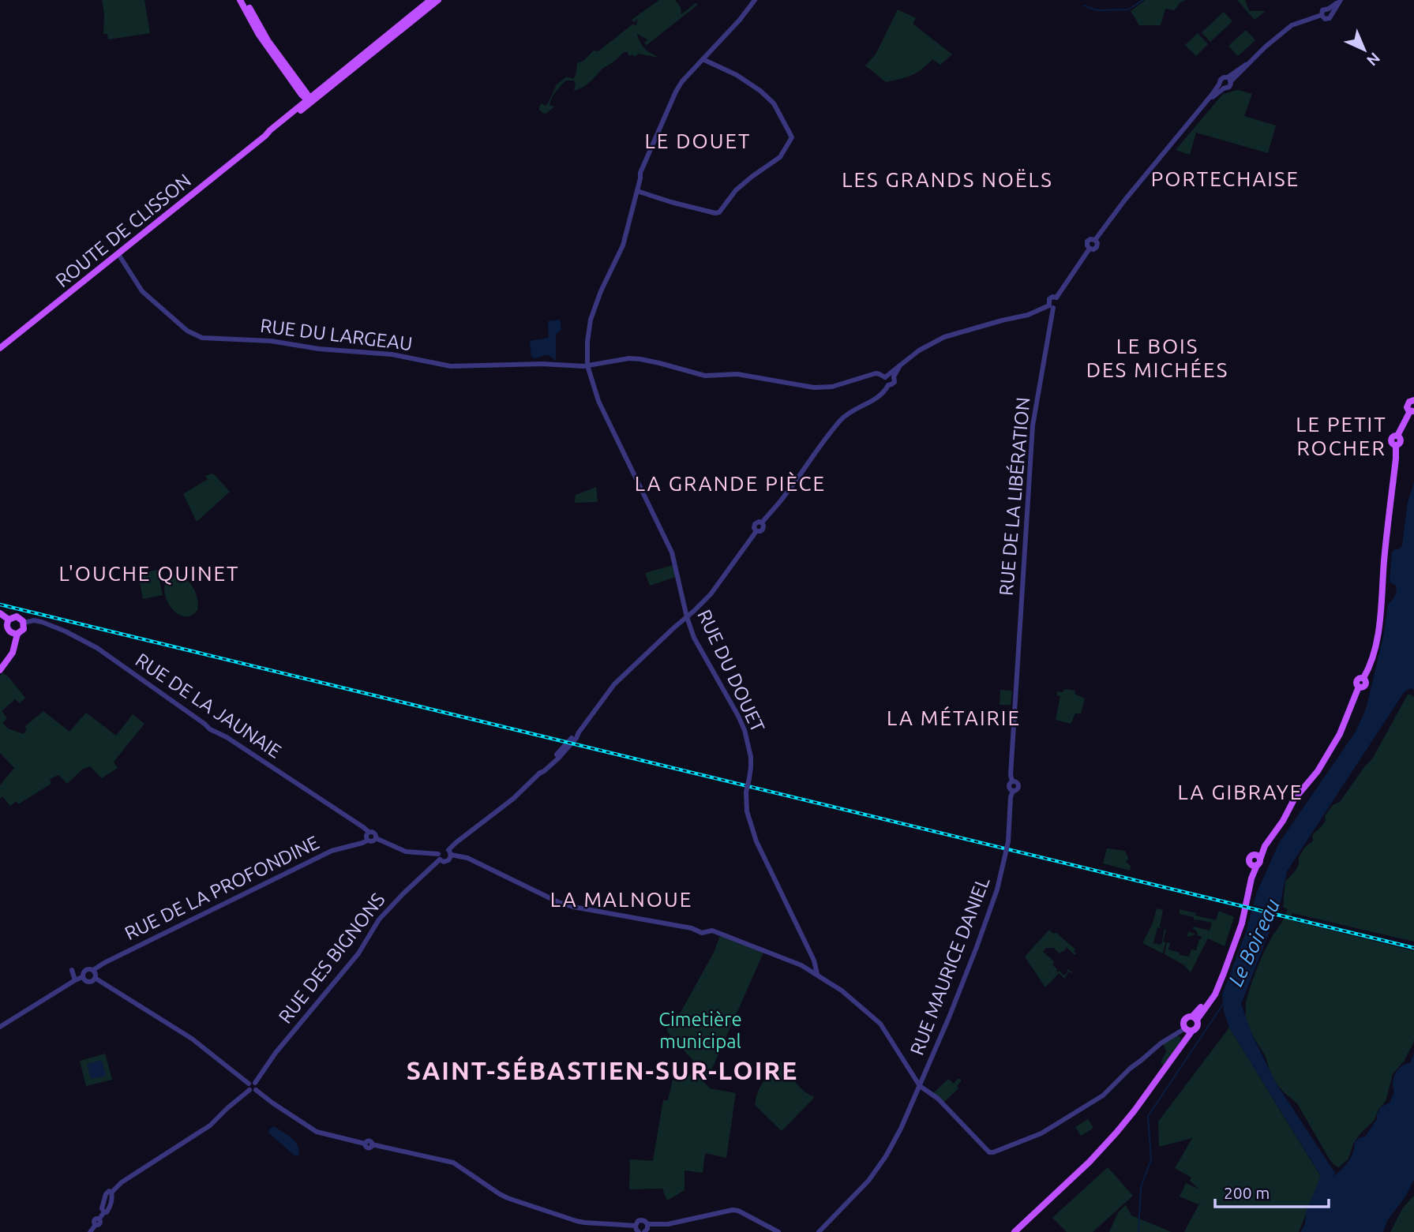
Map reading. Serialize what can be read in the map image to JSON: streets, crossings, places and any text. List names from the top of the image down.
{
  "streets": {
    "main road": ["ROUTE DE CLISSON"],
    "street": [
      "RUE DU LARGEAU",
      "RUE DE LA LIBÉRATION",
      "RUE DU DOUET",
      "RUE DE LA JAUNAIE",
      "RUE DE LA PROFONDINE",
      "RUE DES BIGNONS",
      "RUE MAURICE DANIEL"
    ]
  },
  "crossings": [
    ["ROUTE DE CLISSON", "RUE DU LARGEAU"],
    ["RUE DU LARGEAU", "RUE DU DOUET"],
    ["RUE DE LA LIBÉRATION", "RUE MAURICE DANIEL"],
    ["RUE DE LA JAUNAIE", "RUE DE LA PROFONDINE"]
  ],
  "districts": [
    "LE DOUET",
    "PORTECHAISE",
    "LES GRANDS NOËLS",
    "LE BOIS DES MICHÉES",
    "LE PETIT ROCHER",
    "LA GRANDE PIÈCE",
    "L'OUCHE QUINET",
    "LA MÉTAIRIE",
    "LA GIBRAYE",
    "LA MALNOUE",
    "SAINT-SÉBASTIEN-SUR-LOIRE"
  ],
  "water": ["Le Boireau"],
  "parks": ["Cimetière municipal"],
  "scale_bar": "200 m",
  "north": "bottom right"
}
